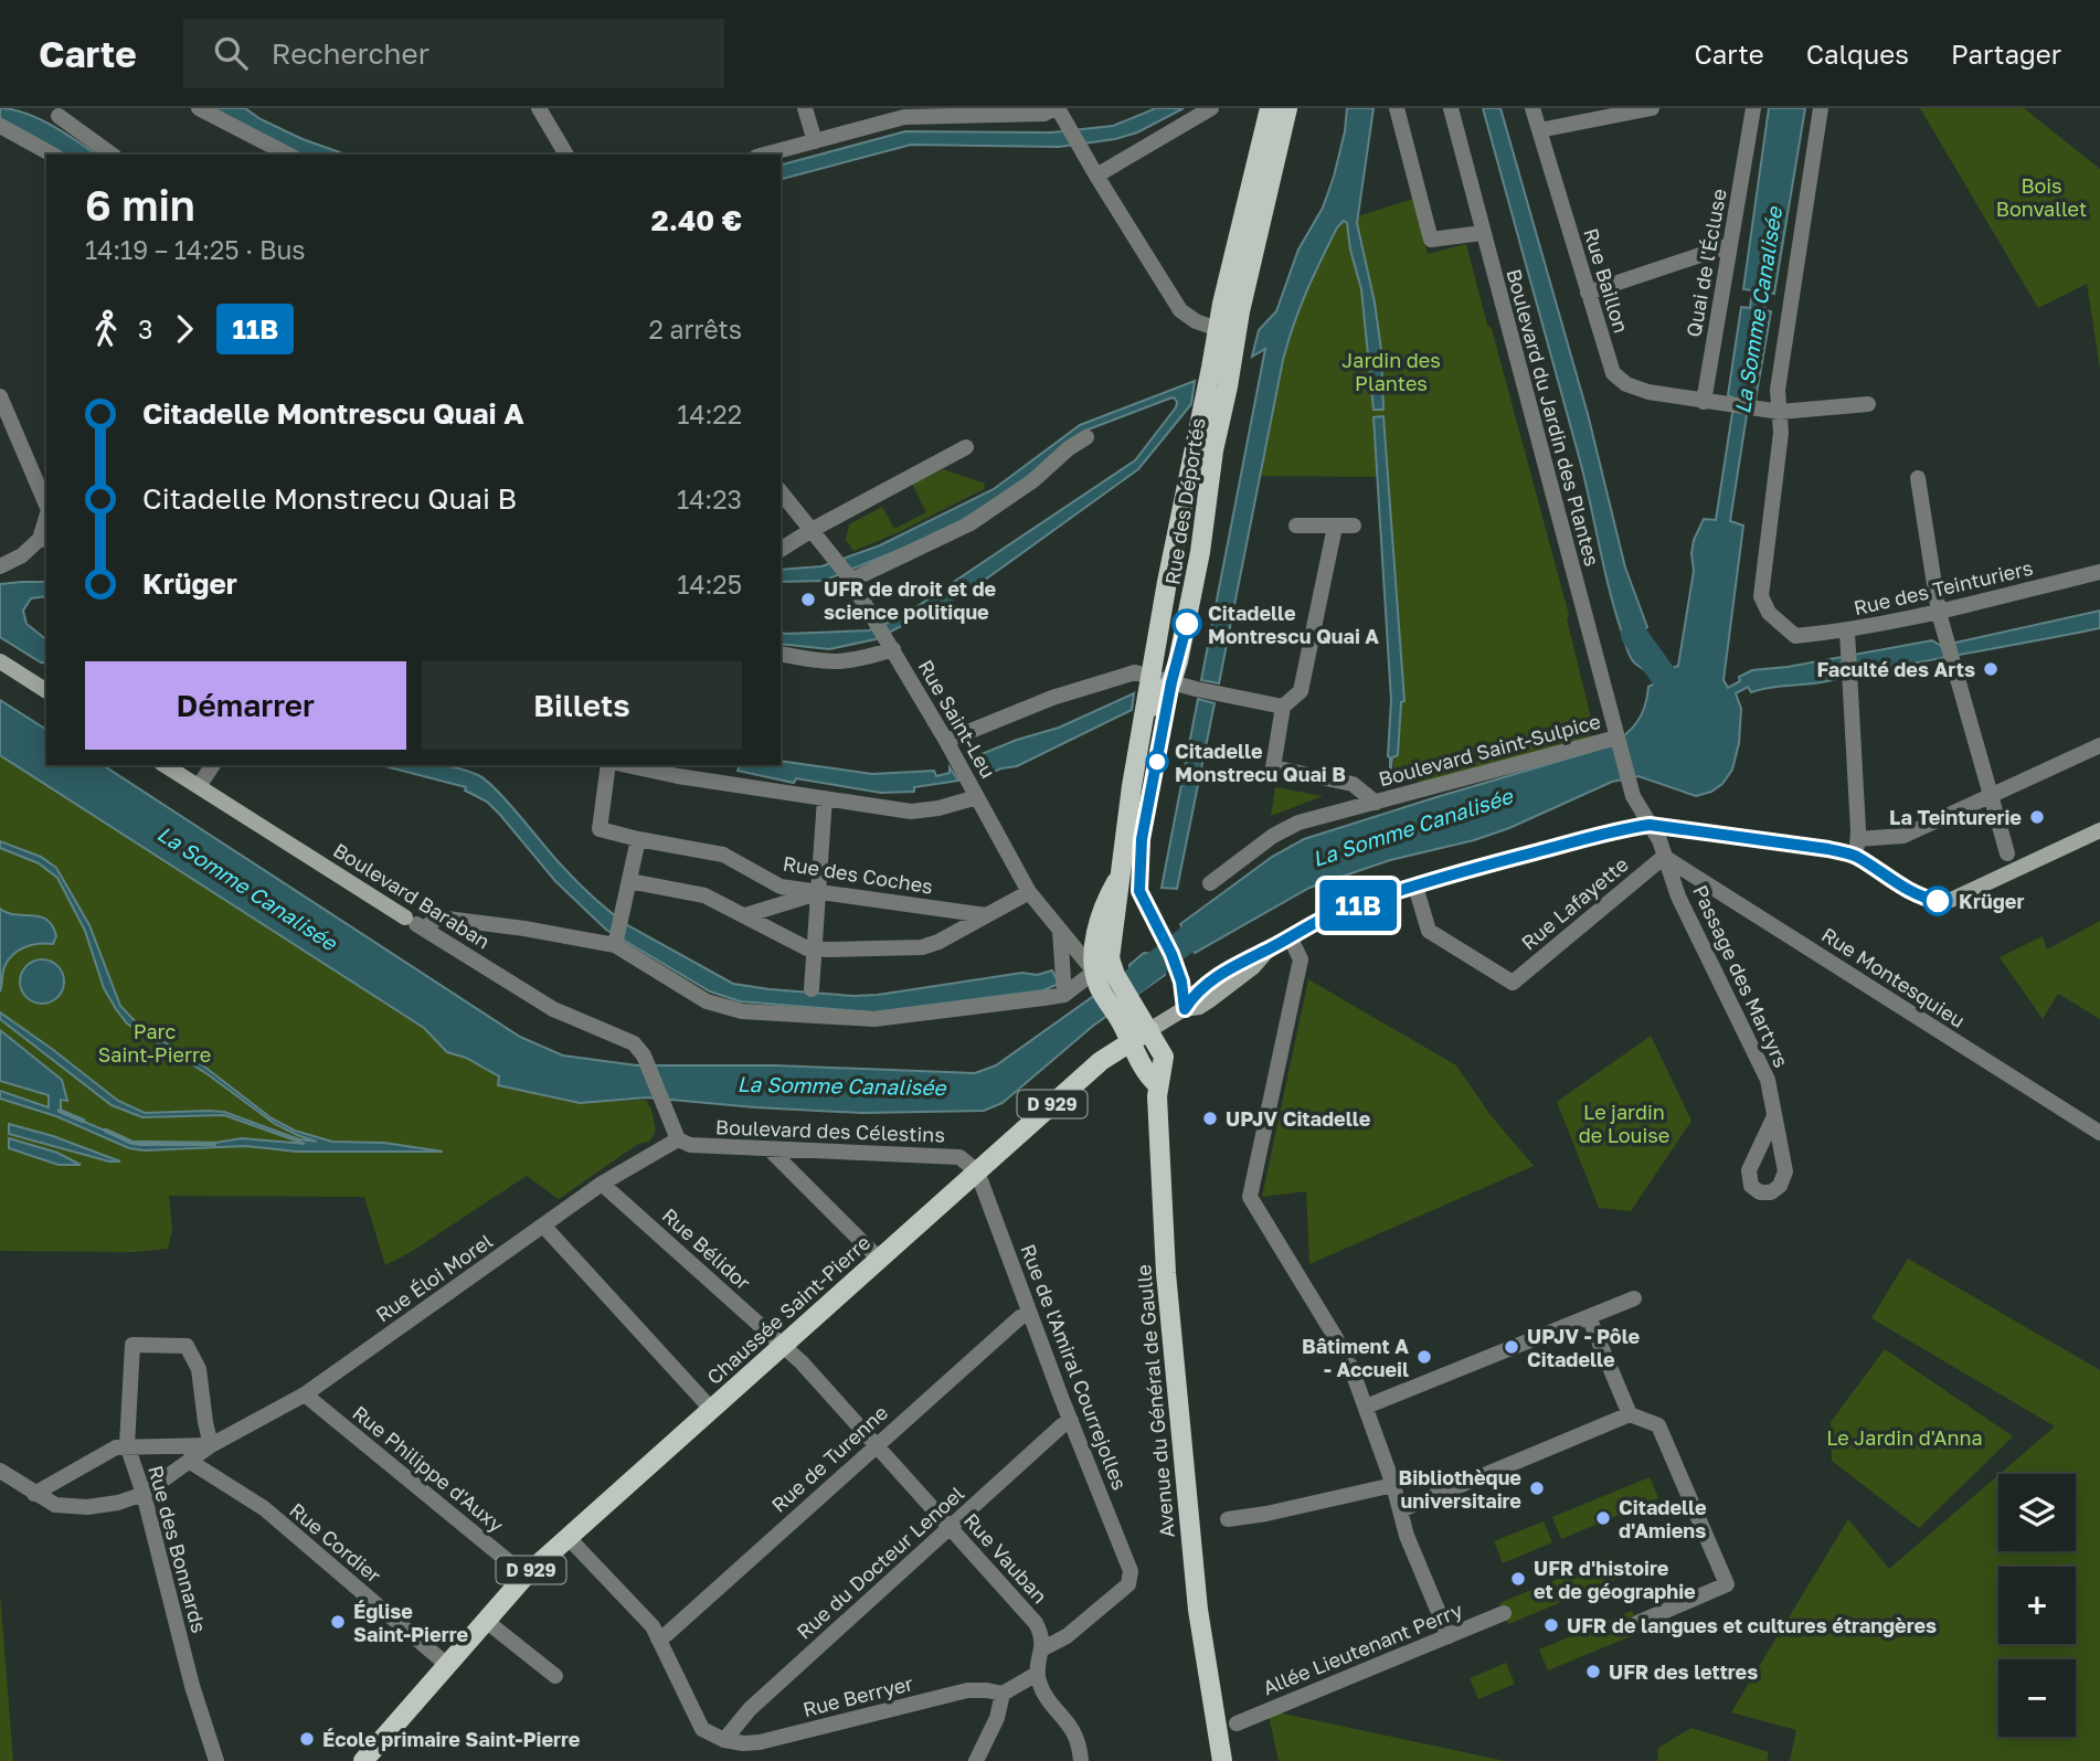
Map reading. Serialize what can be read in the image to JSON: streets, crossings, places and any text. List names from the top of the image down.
{
  "streets": {
    "main road": [
      "Rue des Déportés",
      "D 929",
      "Chaussée Saint-Pierre",
      "Avenue du Général de Gaulle"
    ],
    "street": [
      "Quai de l'Écluse",
      "Rue Baillon",
      "Boulevard du Jardin des Plantes",
      "Rue des Teinturiers",
      "Rue Saint-Leu",
      "Boulevard Saint-Sulpice",
      "Rue des Coches",
      "Boulevard Baraban",
      "Rue Lafayette",
      "Passage des Martyrs",
      "Rue Montesquieu",
      "Boulevard des Célestins",
      "Rue Bélidor",
      "Rue Éloi Morel",
      "Rue de l'Amiral Courrejolles",
      "Rue de Turenne",
      "Rue Philippe d'Auxy",
      "Rue Cordier",
      "Rue des Bonnards",
      "Rue Vauban",
      "Rue du Docteur Lenoel",
      "Allée Lieutenant Perry",
      "Rue Berryer"
    ]
  },
  "crossings": [
    ["Quai de l'Écluse", "Rue Baillon"],
    ["Boulevard du Jardin des Plantes", "Boulevard Saint-Sulpice"],
    ["Boulevard du Jardin des Plantes", "Passage des Martyrs"],
    ["Rue des Déportés", "Rue Saint-Leu"],
    ["Boulevard Baraban", "Boulevard des Célestins"],
    ["Boulevard Baraban", "Rue Éloi Morel"],
    ["Rue Lafayette", "Passage des Martyrs"],
    ["Rue Lafayette", "Rue Montesquieu"],
    ["Passage des Martyrs", "Rue Montesquieu"],
    ["D 929", "Chaussée Saint-Pierre"],
    ["Boulevard des Célestins", "Rue Éloi Morel"],
    ["Boulevard des Célestins", "Chaussée Saint-Pierre"],
    ["Boulevard des Célestins", "Rue de l'Amiral Courrejolles"],
    ["Rue Bélidor", "Rue Éloi Morel"],
    ["Rue Bélidor", "Chaussée Saint-Pierre"],
    ["Rue Bélidor", "Rue Vauban"],
    ["Rue Éloi Morel", "Rue Philippe d'Auxy"],
    ["Rue Éloi Morel", "Rue Cordier"],
    ["Rue Éloi Morel", "Rue des Bonnards"],
    ["Chaussée Saint-Pierre", "Rue de l'Amiral Courrejolles"],
    ["Chaussée Saint-Pierre", "Rue Philippe d'Auxy"],
    ["Chaussée Saint-Pierre", "Rue Cordier"],
    ["Chaussée Saint-Pierre", "Rue Vauban"],
    ["Rue de l'Amiral Courrejolles", "Rue de Turenne"],
    ["Rue de l'Amiral Courrejolles", "Rue Vauban"],
    ["Rue de l'Amiral Courrejolles", "Rue du Docteur Lenoel"],
    ["Rue de Turenne", "Rue Vauban"],
    ["Rue Vauban", "Rue du Docteur Lenoel"],
    ["Rue du Docteur Lenoel", "Rue Berryer"]
  ],
  "water": ["La Somme Canalisée"],
  "parks": [
    "Bois Bonvallet",
    "Jardin des Plantes",
    "Parc Saint-Pierre",
    "Le jardin de Louise",
    "Le Jardin d'Anna"
  ],
  "places": [
    "UFR de droit et de science politique",
    "Citadelle Montrescu Quai A",
    "Faculté des Arts",
    "Citadelle Monstrecu Quai B",
    "La Teinturerie",
    "Krüger",
    "UPJV Citadelle",
    "UPJV - Pôle Citadelle",
    "Bâtiment A - Accueil",
    "Bibliothèque universitaire",
    "Citadelle d'Amiens",
    "UFR d'histoire et de géographie",
    "Église Saint-Pierre",
    "UFR de langues et cultures étrangères",
    "UFR des lettres",
    "École primaire Saint-Pierre"
  ],
  "lines": ["bus line 11B"],
  "page": {
    "header": "Carte",
    "search": "Rechercher",
    "nav": ["Carte", "Calques", "Partager"],
    "on_map": "11B",
    "heading": ["6 min", "14:19 – 14:25 · Bus", "2.40 €"],
    "legs": ["3", "11B", "2 arrêts"],
    "list": [
      {
        "name": "Citadelle Montrescu Quai A",
        "value": "14:22"
      },
      {
        "name": "Citadelle Monstrecu Quai B",
        "value": "14:23"
      },
      {
        "name": "Krüger",
        "value": "14:25"
      }
    ],
    "buttons": ["Démarrer", "Billets"],
    "map_buttons": ["+", "−"]
  }
}
